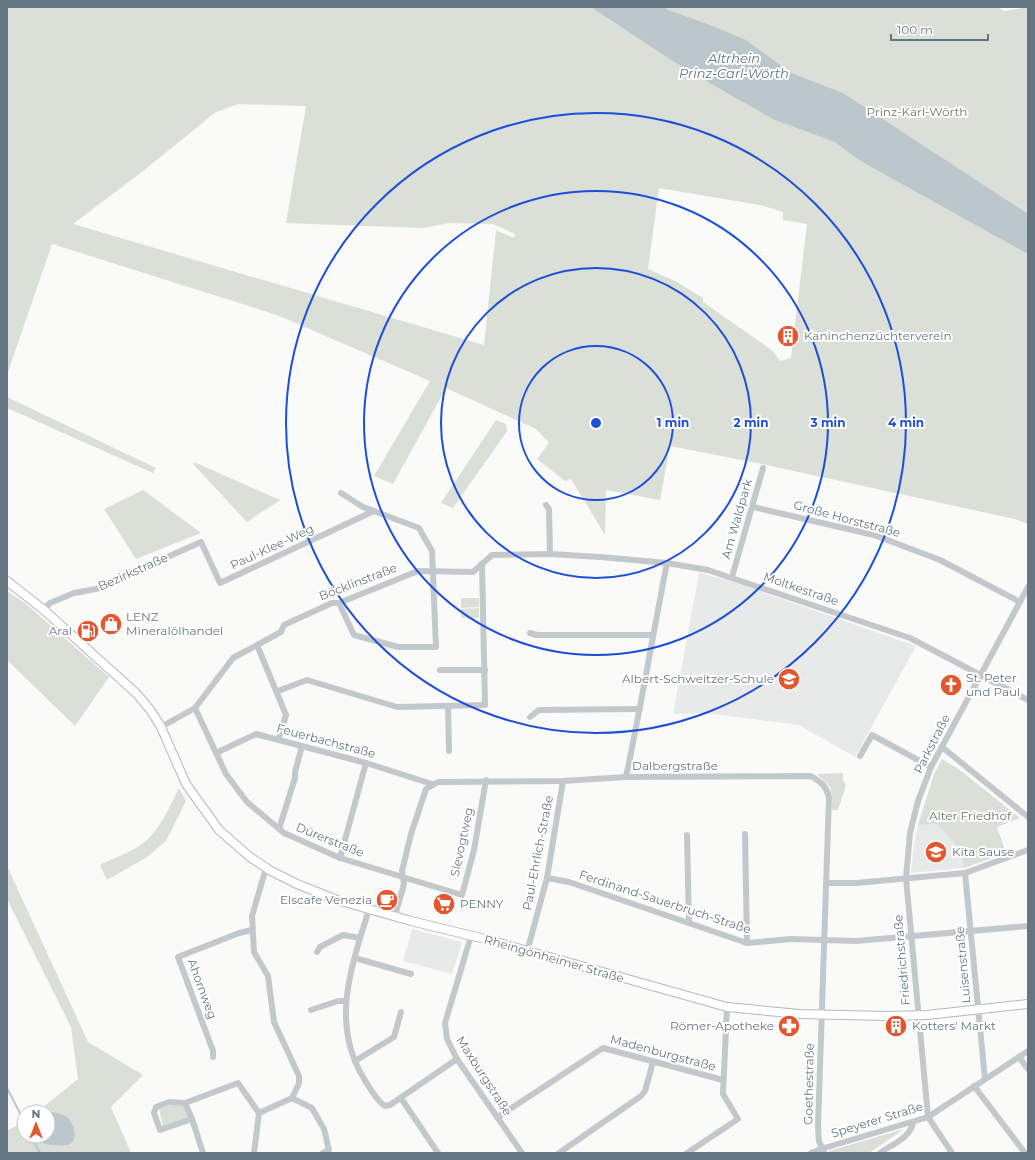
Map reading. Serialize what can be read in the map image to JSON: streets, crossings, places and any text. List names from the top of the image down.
{
  "streets": {
    "street": [
      "Am Waldpark",
      "Große Horststraße",
      "Paul-Klee-Weg",
      "Bezirkstraße",
      "Böcklinstraße",
      "Moltkestraße",
      "Feuerbachstraße",
      "Parkstraße",
      "Dalbergstraße",
      "Dürerstraße",
      "Slevogtweg",
      "Paul-Ehrlich-Straße",
      "Ferdinand-Sauerbruch-Straße",
      "Rheingönheimer Straße",
      "Friedrichstraße",
      "Luisenstraße",
      "Ahornweg",
      "Madenburgstraße",
      "Maxburgstraße",
      "Goethestraße",
      "Speyerer Straße"
    ]
  },
  "crossings": [
    ["Am Waldpark", "Große Horststraße"],
    ["Am Waldpark", "Moltkestraße"],
    ["Große Horststraße", "Parkstraße"],
    ["Paul-Klee-Weg", "Bezirkstraße"],
    ["Böcklinstraße", "Moltkestraße"],
    ["Böcklinstraße", "Dürerstraße"],
    ["Böcklinstraße", "Rheingönheimer Straße"],
    ["Moltkestraße", "Parkstraße"],
    ["Feuerbachstraße", "Dalbergstraße"],
    ["Feuerbachstraße", "Dürerstraße"],
    ["Parkstraße", "Friedrichstraße"],
    ["Dalbergstraße", "Slevogtweg"],
    ["Dalbergstraße", "Paul-Ehrlich-Straße"],
    ["Dalbergstraße", "Ferdinand-Sauerbruch-Straße"],
    ["Dalbergstraße", "Rheingönheimer Straße"],
    ["Dalbergstraße", "Goethestraße"],
    ["Dürerstraße", "Slevogtweg"],
    ["Paul-Ehrlich-Straße", "Ferdinand-Sauerbruch-Straße"],
    ["Paul-Ehrlich-Straße", "Rheingönheimer Straße"],
    ["Ferdinand-Sauerbruch-Straße", "Friedrichstraße"],
    ["Ferdinand-Sauerbruch-Straße", "Luisenstraße"],
    ["Rheingönheimer Straße", "Friedrichstraße"],
    ["Rheingönheimer Straße", "Luisenstraße"],
    ["Rheingönheimer Straße", "Maxburgstraße"],
    ["Rheingönheimer Straße", "Goethestraße"],
    ["Friedrichstraße", "Speyerer Straße"],
    ["Luisenstraße", "Speyerer Straße"],
    ["Madenburgstraße", "Maxburgstraße"],
    ["Goethestraße", "Speyerer Straße"]
  ],
  "water": ["Altrhein Prinz-Carl-Wörth"],
  "parks": ["Prinz-Karl-Wörth", "Alter Friedhof"],
  "places": {
    "building": ["Kaninchenzüchterverein", "Kotters' Markt"],
    "shop": ["LENZ Mineralölhandel"],
    "fuel station": ["Aral"],
    "school or university": ["Albert-Schweitzer-Schule", "Kita Sause"],
    "church": ["St. Peter und Paul"],
    "cafe": ["Eiscafe Venezia"],
    "supermarket": ["PENNY"],
    "pharmacy": ["Römer-Apotheke"]
  },
  "scale_bar": "100 m",
  "north": "top",
  "rings": [
    "1 min",
    "2 min",
    "3 min",
    "4 min"
  ]
}
